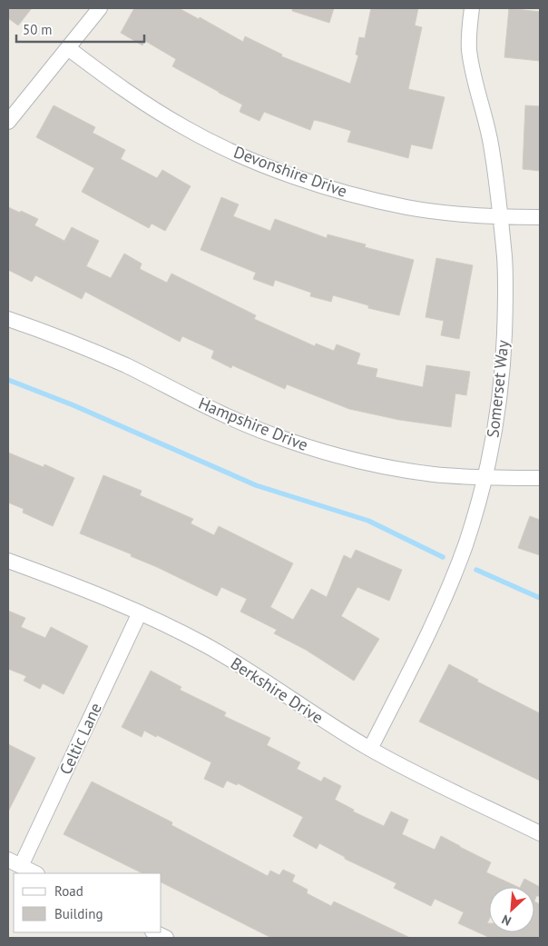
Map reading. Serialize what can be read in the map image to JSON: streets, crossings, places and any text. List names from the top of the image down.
{
  "streets": {
    "street": [
      "Devonshire Drive",
      "Somerset Way",
      "Hampshire Drive",
      "Berkshire Drive",
      "Celtic Lane"
    ]
  },
  "crossings": [
    ["Devonshire Drive", "Somerset Way"],
    ["Somerset Way", "Hampshire Drive"],
    ["Somerset Way", "Berkshire Drive"],
    ["Berkshire Drive", "Celtic Lane"]
  ],
  "legend": ["Road", "Building"],
  "scale_bar": "50 m",
  "north": "bottom left"
}
